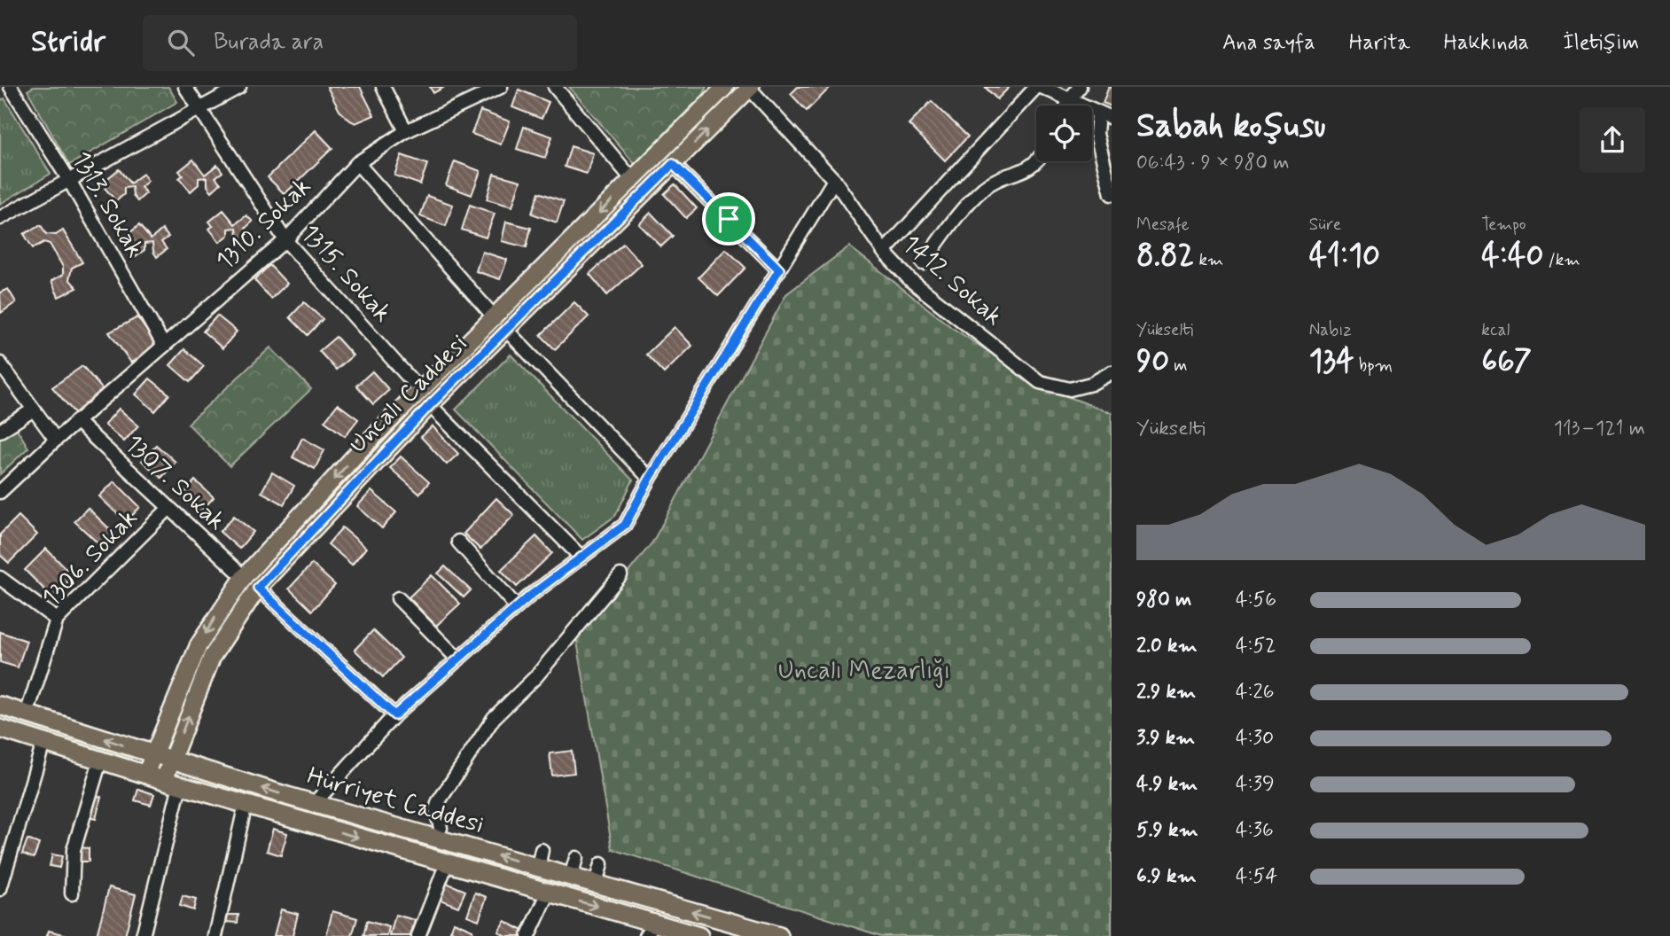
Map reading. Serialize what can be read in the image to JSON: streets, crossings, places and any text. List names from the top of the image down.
{
  "streets": {
    "highway": ["Hürriyet Caddesi"],
    "main road": ["Uncalı Caddesi"],
    "street": [
      "1313. Sokak",
      "1310. Sokak",
      "1315. Sokak",
      "1412. Sokak",
      "1307. Sokak",
      "1306. Sokak"
    ]
  },
  "crossings": [
    ["1313. Sokak", "1310. Sokak"],
    ["1310. Sokak", "1315. Sokak"],
    ["1310. Sokak", "1307. Sokak"],
    ["1315. Sokak", "Uncalı Caddesi"],
    ["1412. Sokak", "Uncalı Caddesi"],
    ["Uncalı Caddesi", "1307. Sokak"],
    ["Uncalı Caddesi", "Hürriyet Caddesi"],
    ["1307. Sokak", "1306. Sokak"],
    ["1306. Sokak", "Hürriyet Caddesi"]
  ],
  "parks": ["Uncalı Mezarlığı"],
  "page": {
    "header": "Stridr",
    "search": "Burada ara",
    "nav": [
      "Ana sayfa",
      "Harita",
      "Hakkında",
      "İletişim"
    ],
    "heading": ["Sabah koşusu", "06:43 · 9 × 980 m"],
    "stats": [
      ["Mesafe", "8.82 km"],
      ["Süre", "41:10"],
      ["Tempo", "4:40 /km"],
      ["Yükselti", "90 m"],
      ["Nabız", "134 bpm"],
      ["kcal", "667"]
    ],
    "chart": ["Yükselti", "113–121 m"],
    "list": [
      {
        "name": "980 m",
        "note": "4:56"
      },
      {
        "name": "2.0 km",
        "note": "4:52"
      },
      {
        "name": "2.9 km",
        "note": "4:26"
      },
      {
        "name": "3.9 km",
        "note": "4:30"
      },
      {
        "name": "4.9 km",
        "note": "4:39"
      },
      {
        "name": "5.9 km",
        "note": "4:36"
      },
      {
        "name": "6.9 km",
        "note": "4:54"
      }
    ]
  }
}
